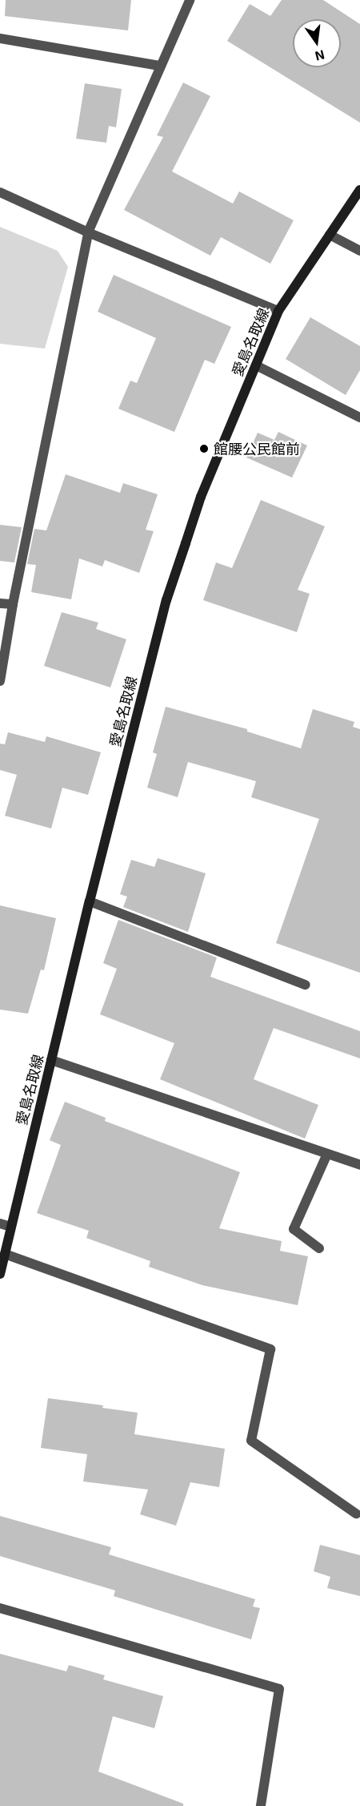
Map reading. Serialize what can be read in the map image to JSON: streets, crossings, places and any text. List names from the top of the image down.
{
  "streets": {
    "main road": ["愛島名取線"]
  },
  "places": ["館腰公民館前"],
  "north": "bottom"
}
